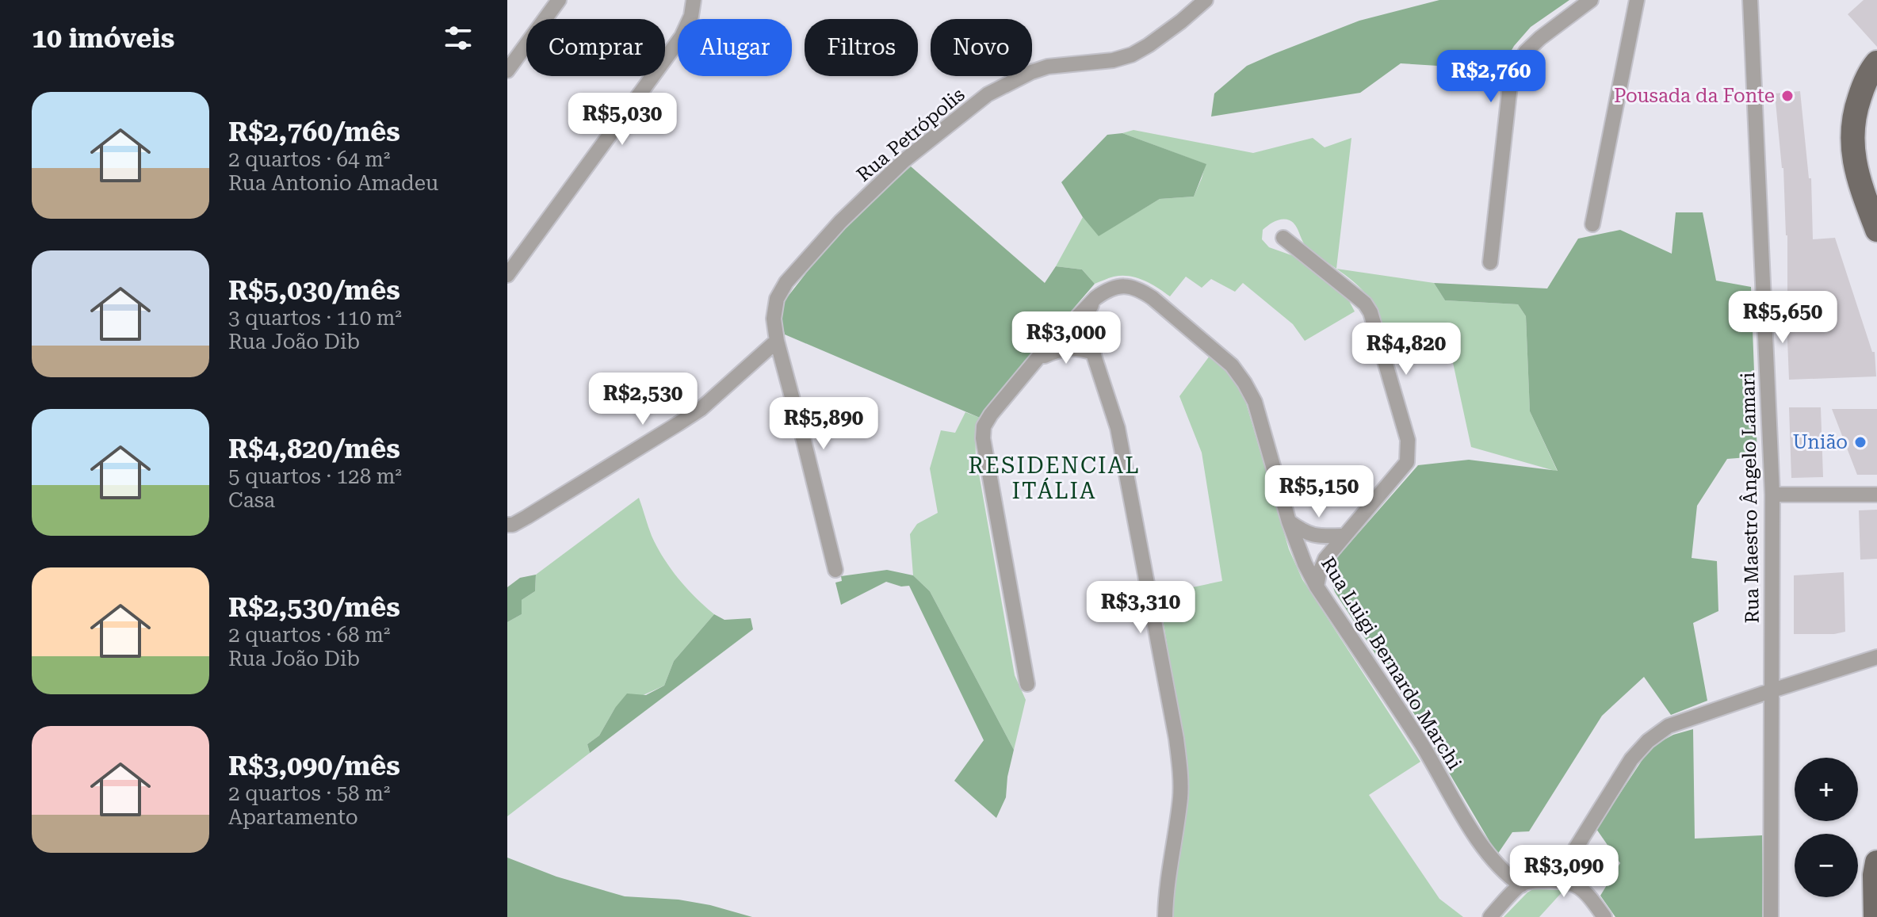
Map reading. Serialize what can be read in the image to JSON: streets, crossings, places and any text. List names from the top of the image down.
{
  "streets": {
    "street": ["Rua Petrópolis", "Rua Maestro Ângelo Lamari", "Rua Luigi Bernardo Marchi"]
  },
  "districts": ["RESIDENCIAL ITÁLIA"],
  "places": ["Pousada da Fonte", "União"],
  "page": {
    "heading": "10 imóveis",
    "chip": [
      "Comprar",
      "Alugar",
      "Filtros",
      "Novo"
    ],
    "price": [
      "R$2,760",
      "R$5,030",
      "R$5,650",
      "R$3,000",
      "R$4,820",
      "R$2,530",
      "R$5,890",
      "R$5,150",
      "R$3,310",
      "R$3,090"
    ],
    "list": [
      {
        "name": "R$2,760/mês",
        "note": "2 quartos · 64 m² · Rua Antonio Amadeu"
      },
      {
        "name": "R$5,030/mês",
        "note": "3 quartos · 110 m² · Rua João Dib"
      },
      {
        "name": "R$4,820/mês",
        "note": "5 quartos · 128 m² · Casa"
      },
      {
        "name": "R$2,530/mês",
        "note": "2 quartos · 68 m² · Rua João Dib"
      },
      {
        "name": "R$3,090/mês",
        "note": "2 quartos · 58 m² · Apartamento"
      }
    ],
    "map_buttons": ["+", "−"]
  }
}
